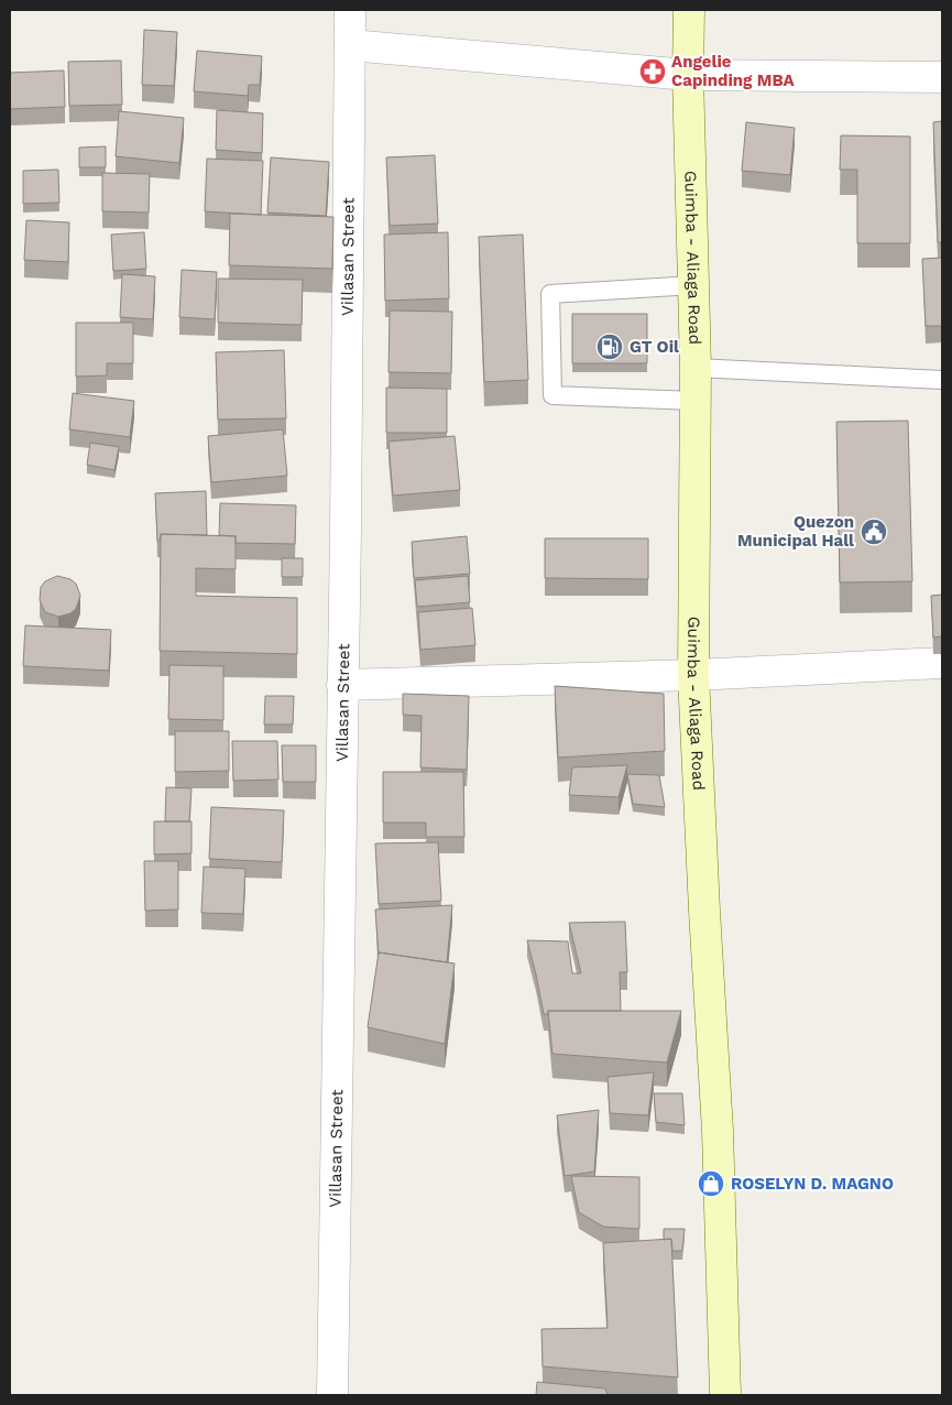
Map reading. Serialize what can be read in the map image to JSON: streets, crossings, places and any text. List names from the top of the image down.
{
  "streets": {
    "main road": ["Guimba - Aliaga Road"],
    "street": ["Villasan Street"]
  },
  "places": {
    "pharmacy": ["Angelie Capinding MBA"],
    "fuel station": ["GT Oil"],
    "public building": ["Quezon Municipal Hall"],
    "shop": ["ROSELYN D. MAGNO"]
  }
}
